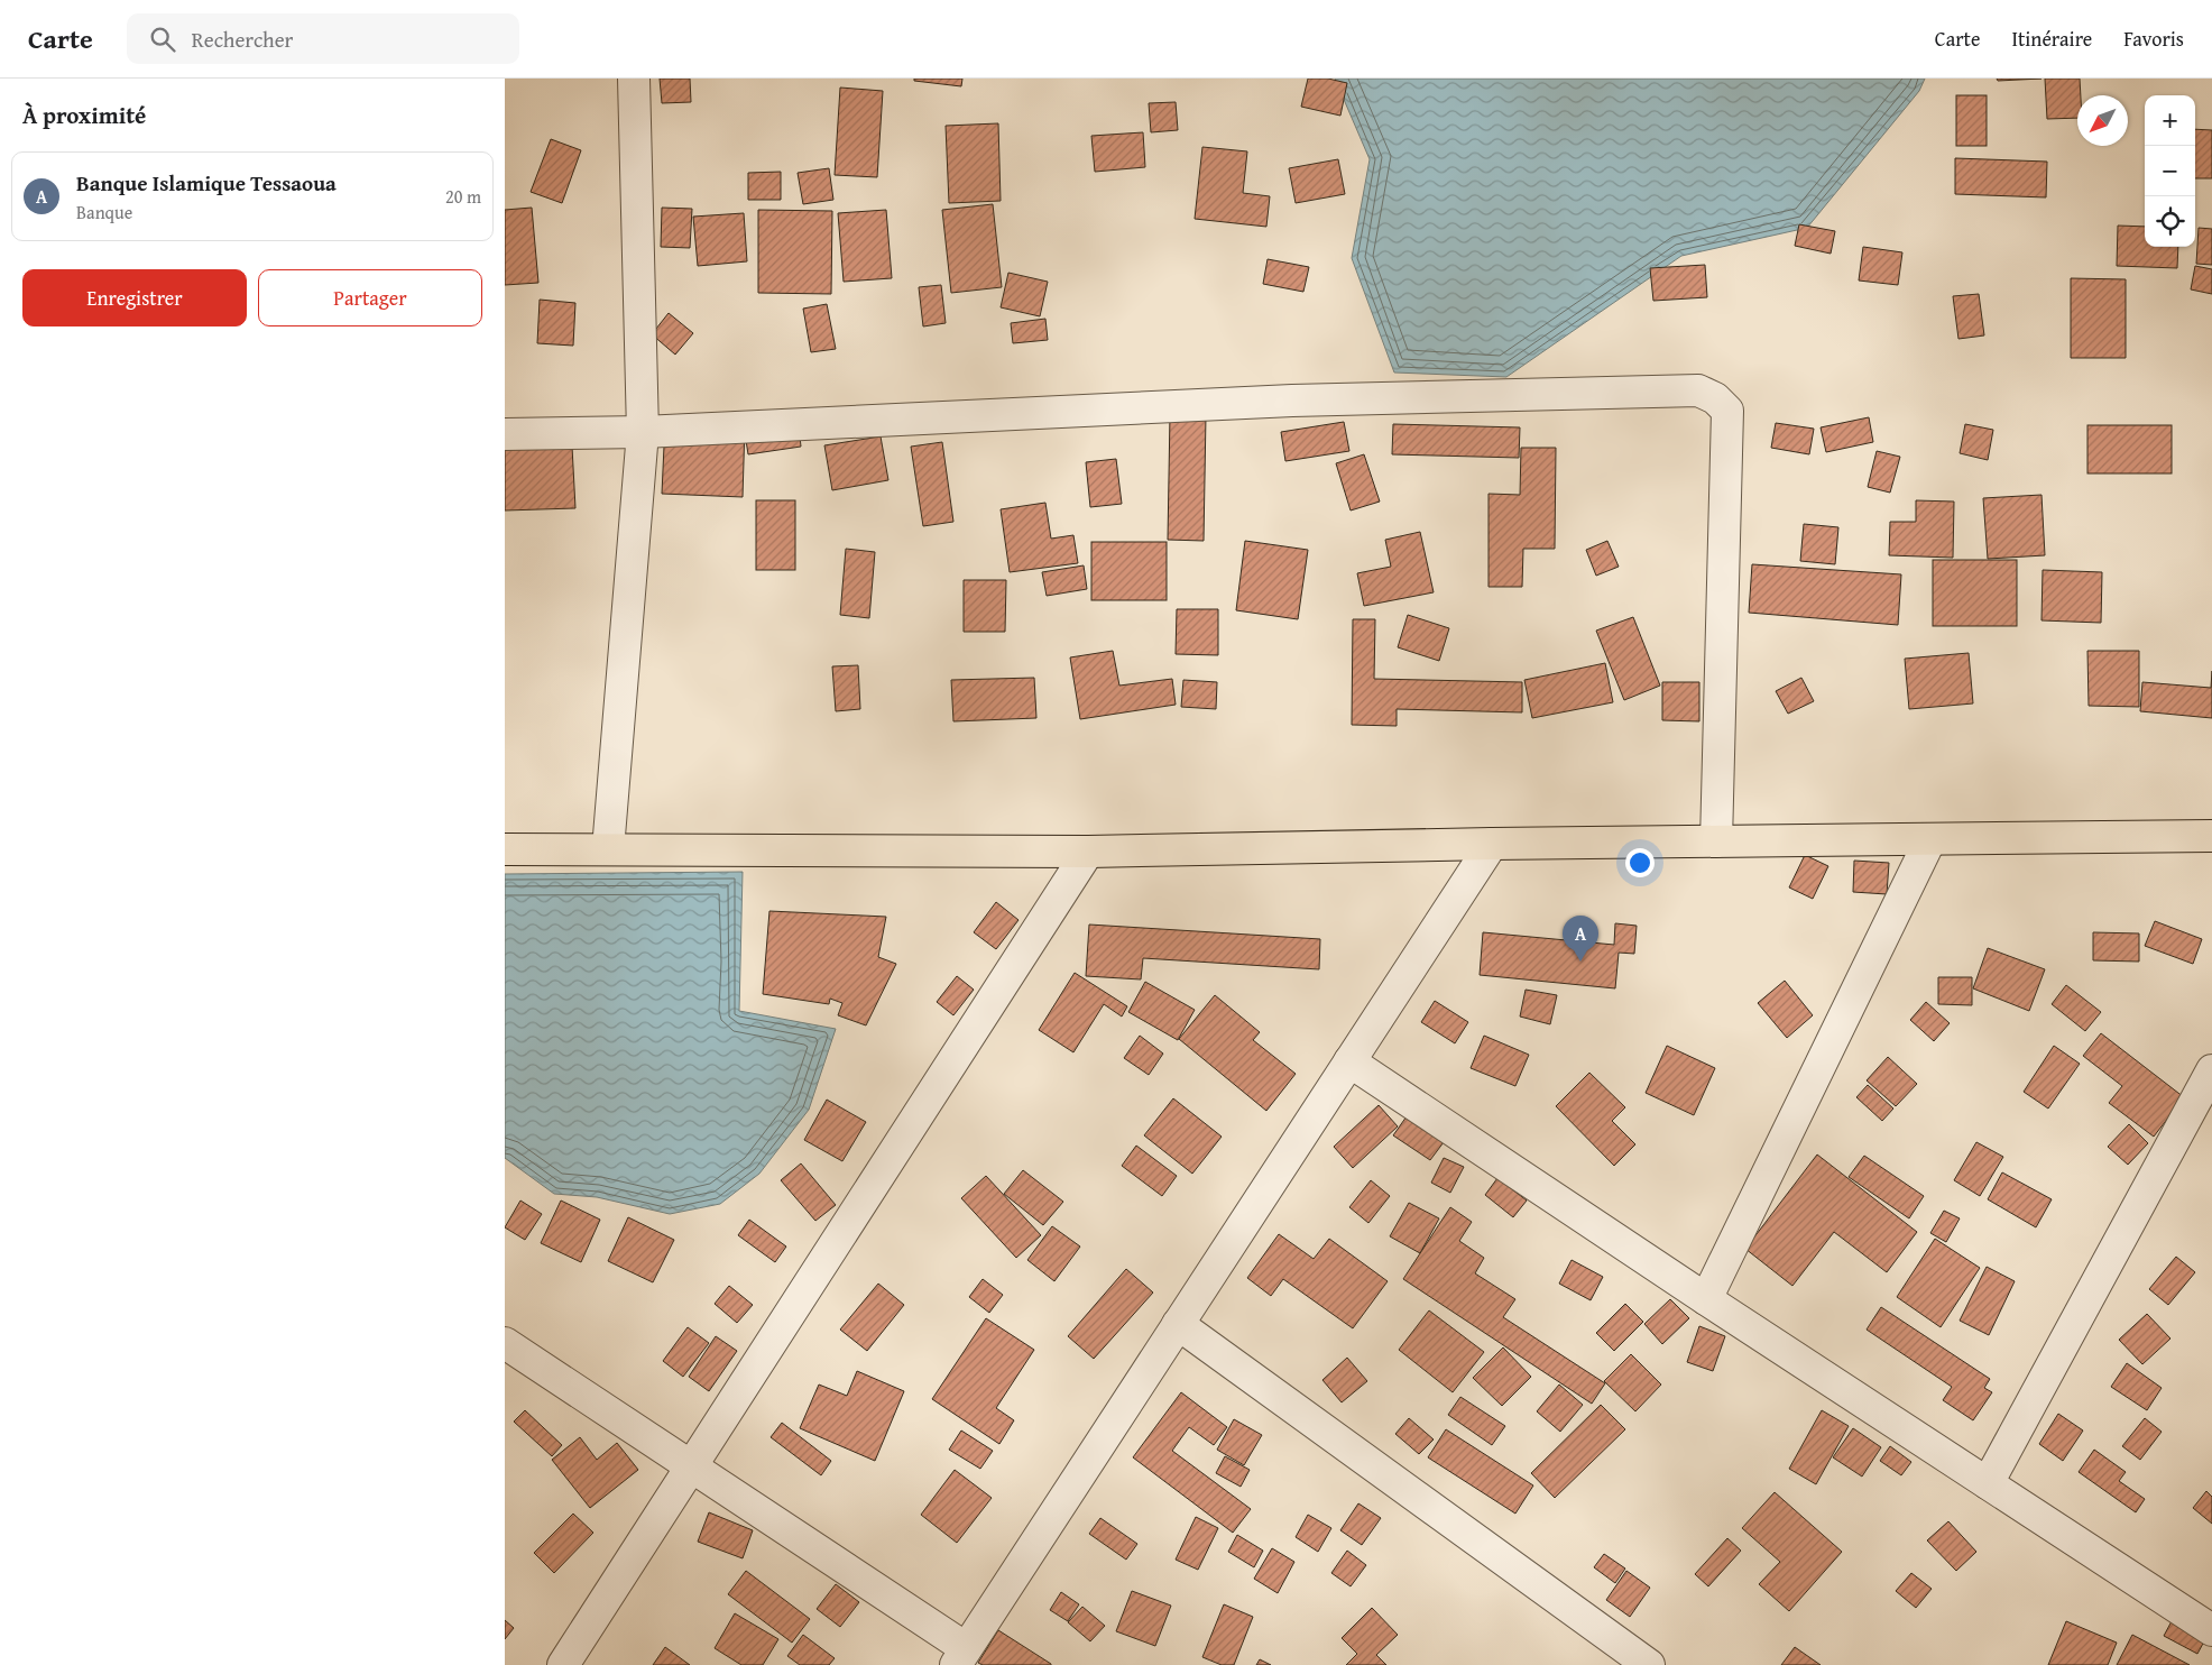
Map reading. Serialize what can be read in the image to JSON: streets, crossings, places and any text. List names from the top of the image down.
{
  "north": "bottom left",
  "page": {
    "header": "Carte",
    "search": "Rechercher",
    "nav": ["Carte", "Itinéraire", "Favoris"],
    "heading": "À proximité",
    "map_buttons": ["+", "−"],
    "list": [
      {
        "mark": "A",
        "name": "Banque Islamique Tessaoua",
        "note": "Banque",
        "value": "20 m"
      }
    ],
    "buttons": ["Enregistrer", "Partager"],
    "pins": "A"
  }
}
